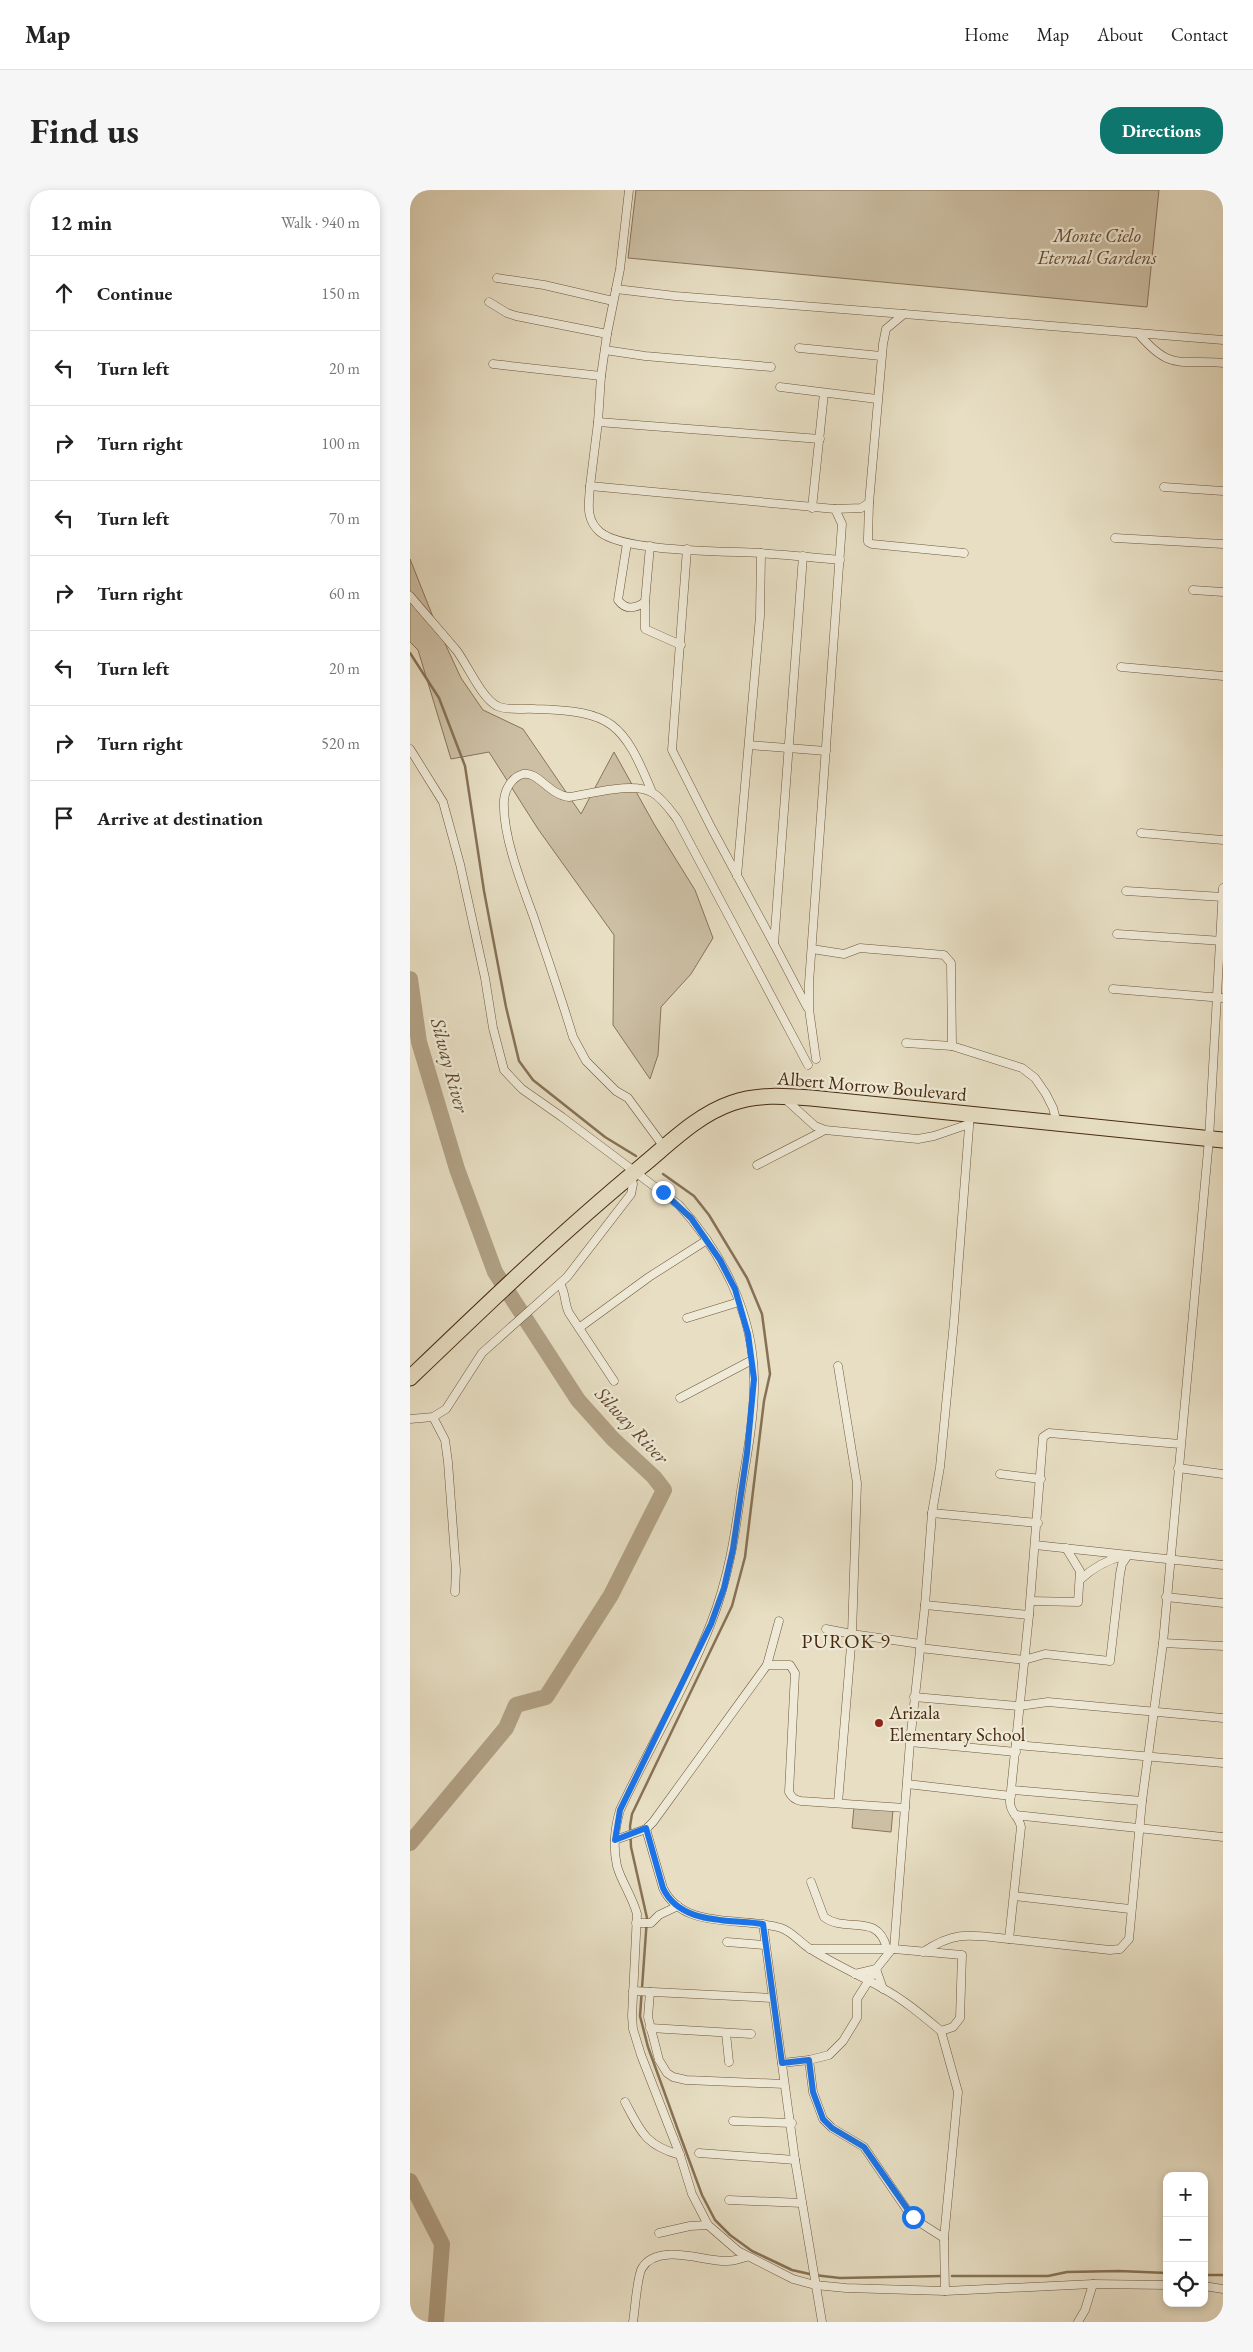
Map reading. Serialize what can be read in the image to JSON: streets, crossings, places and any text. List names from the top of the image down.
{
  "streets": {
    "highway": ["Albert Morrow Boulevard"]
  },
  "districts": ["PUROK 9"],
  "water": ["Silway River"],
  "parks": ["Monte Cielo Eternal Gardens"],
  "places": ["Arizala Elementary School"],
  "page": {
    "header": "Map",
    "nav": [
      "Home",
      "Map",
      "About",
      "Contact"
    ],
    "buttons": "Directions",
    "title": "Find us",
    "heading": ["12 min", "Walk · 940 m"],
    "list": [
      ["Continue", "150 m"],
      ["Turn left", "20 m"],
      ["Turn right", "100 m"],
      ["Turn left", "70 m"],
      ["Turn right", "60 m"],
      ["Turn left", "20 m"],
      ["Turn right", "520 m"],
      "Arrive at destination"
    ],
    "map_buttons": ["+", "−"]
  }
}
